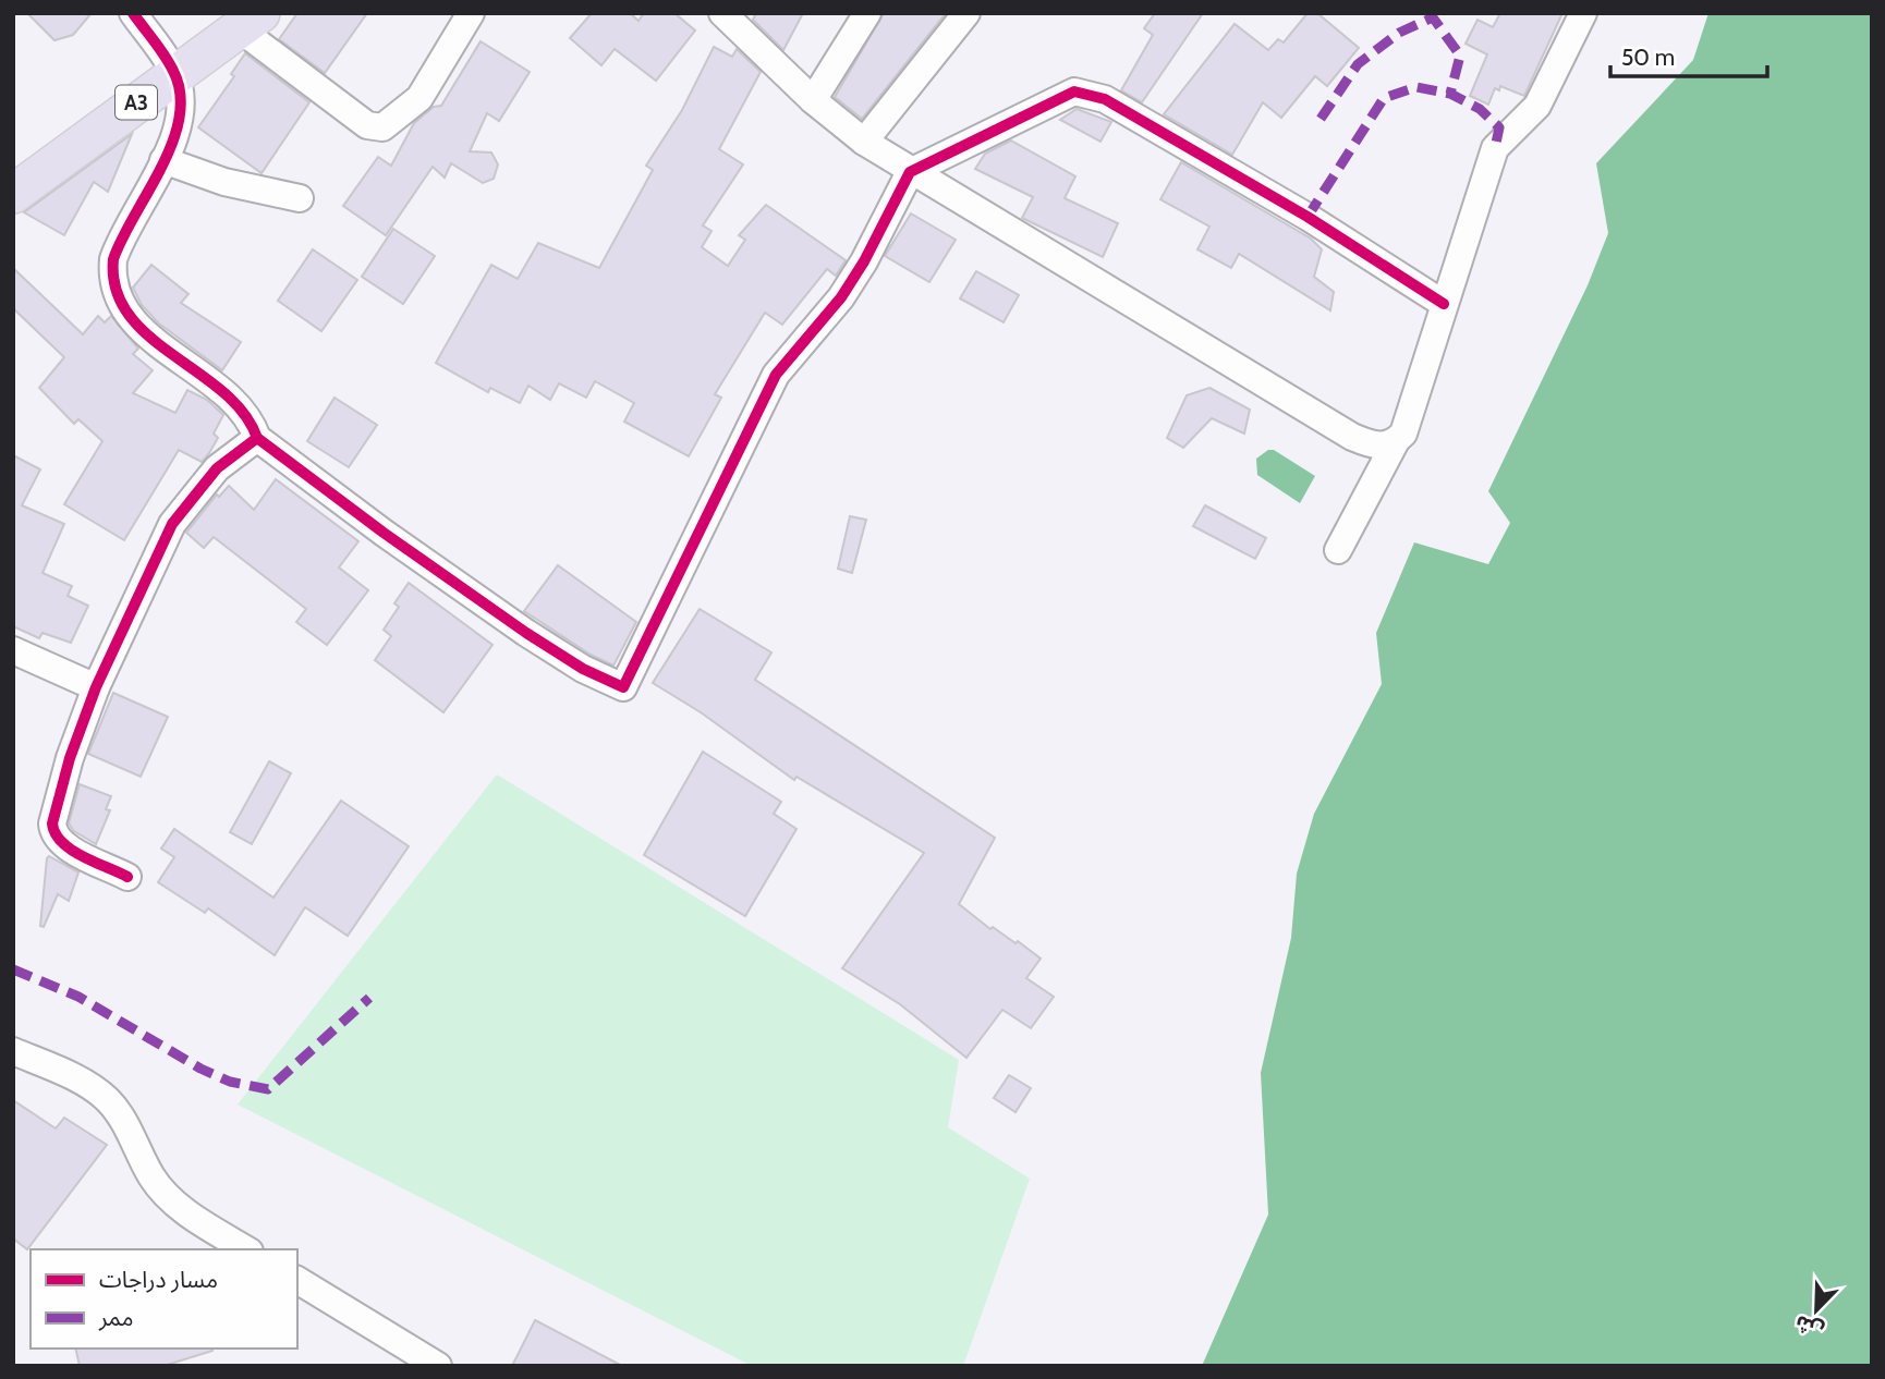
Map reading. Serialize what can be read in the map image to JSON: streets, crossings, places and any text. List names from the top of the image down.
{
  "streets": {
    "highway": ["A3"]
  },
  "legend": ["مسار دراجات", "ممر"],
  "scale_bar": "50 m",
  "north": "bottom left"
}
